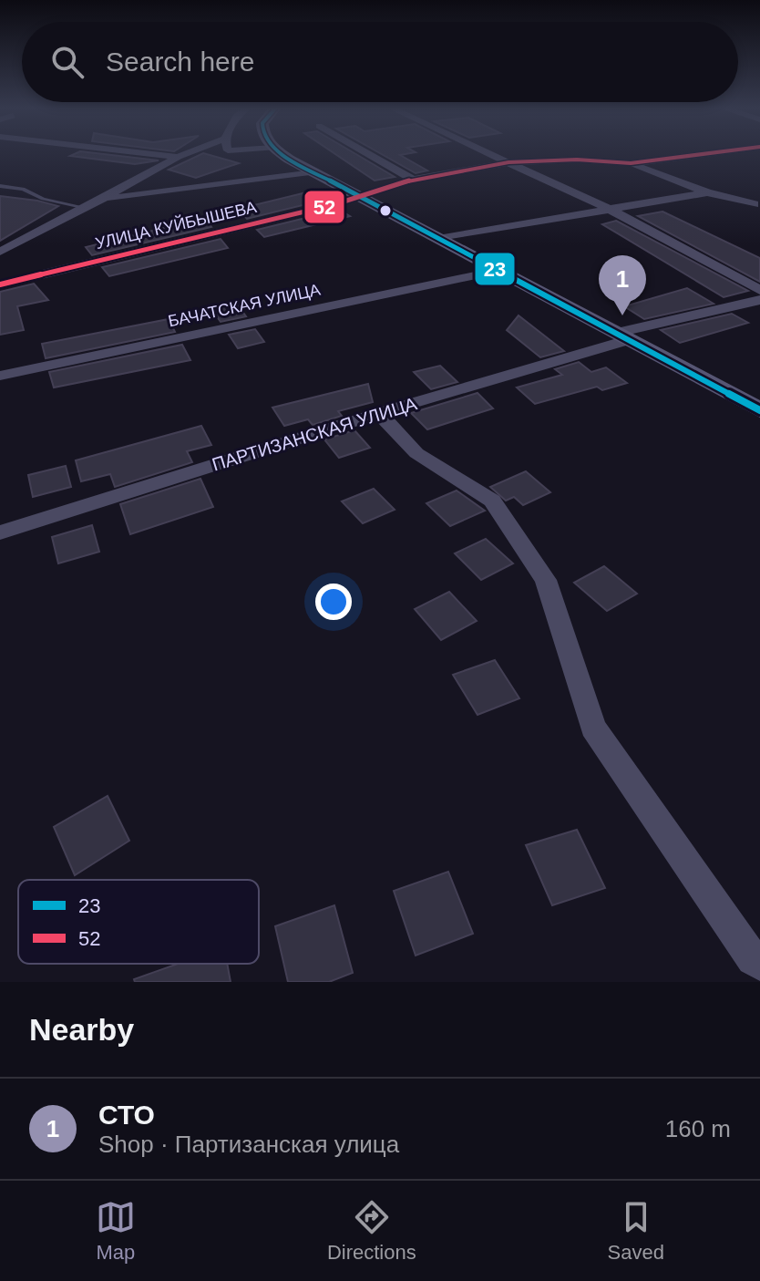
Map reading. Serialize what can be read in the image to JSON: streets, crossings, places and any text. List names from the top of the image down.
{
  "streets": {
    "street": ["УЛИЦА КУЙБЫШЕВА", "БАЧАТСКАЯ УЛИЦА", "ПАРТИЗАНСКАЯ УЛИЦА"]
  },
  "lines": ["transit line 23", "transit line 52"],
  "legend": ["23", "52"],
  "page": {
    "search": "Search here",
    "pins": "1",
    "heading": "Nearby",
    "list": [
      {
        "mark": "1",
        "name": "СТО",
        "note": "Shop · Партизанская улица",
        "value": "160 m"
      }
    ],
    "nav": ["Map", "Directions", "Saved"]
  }
}
